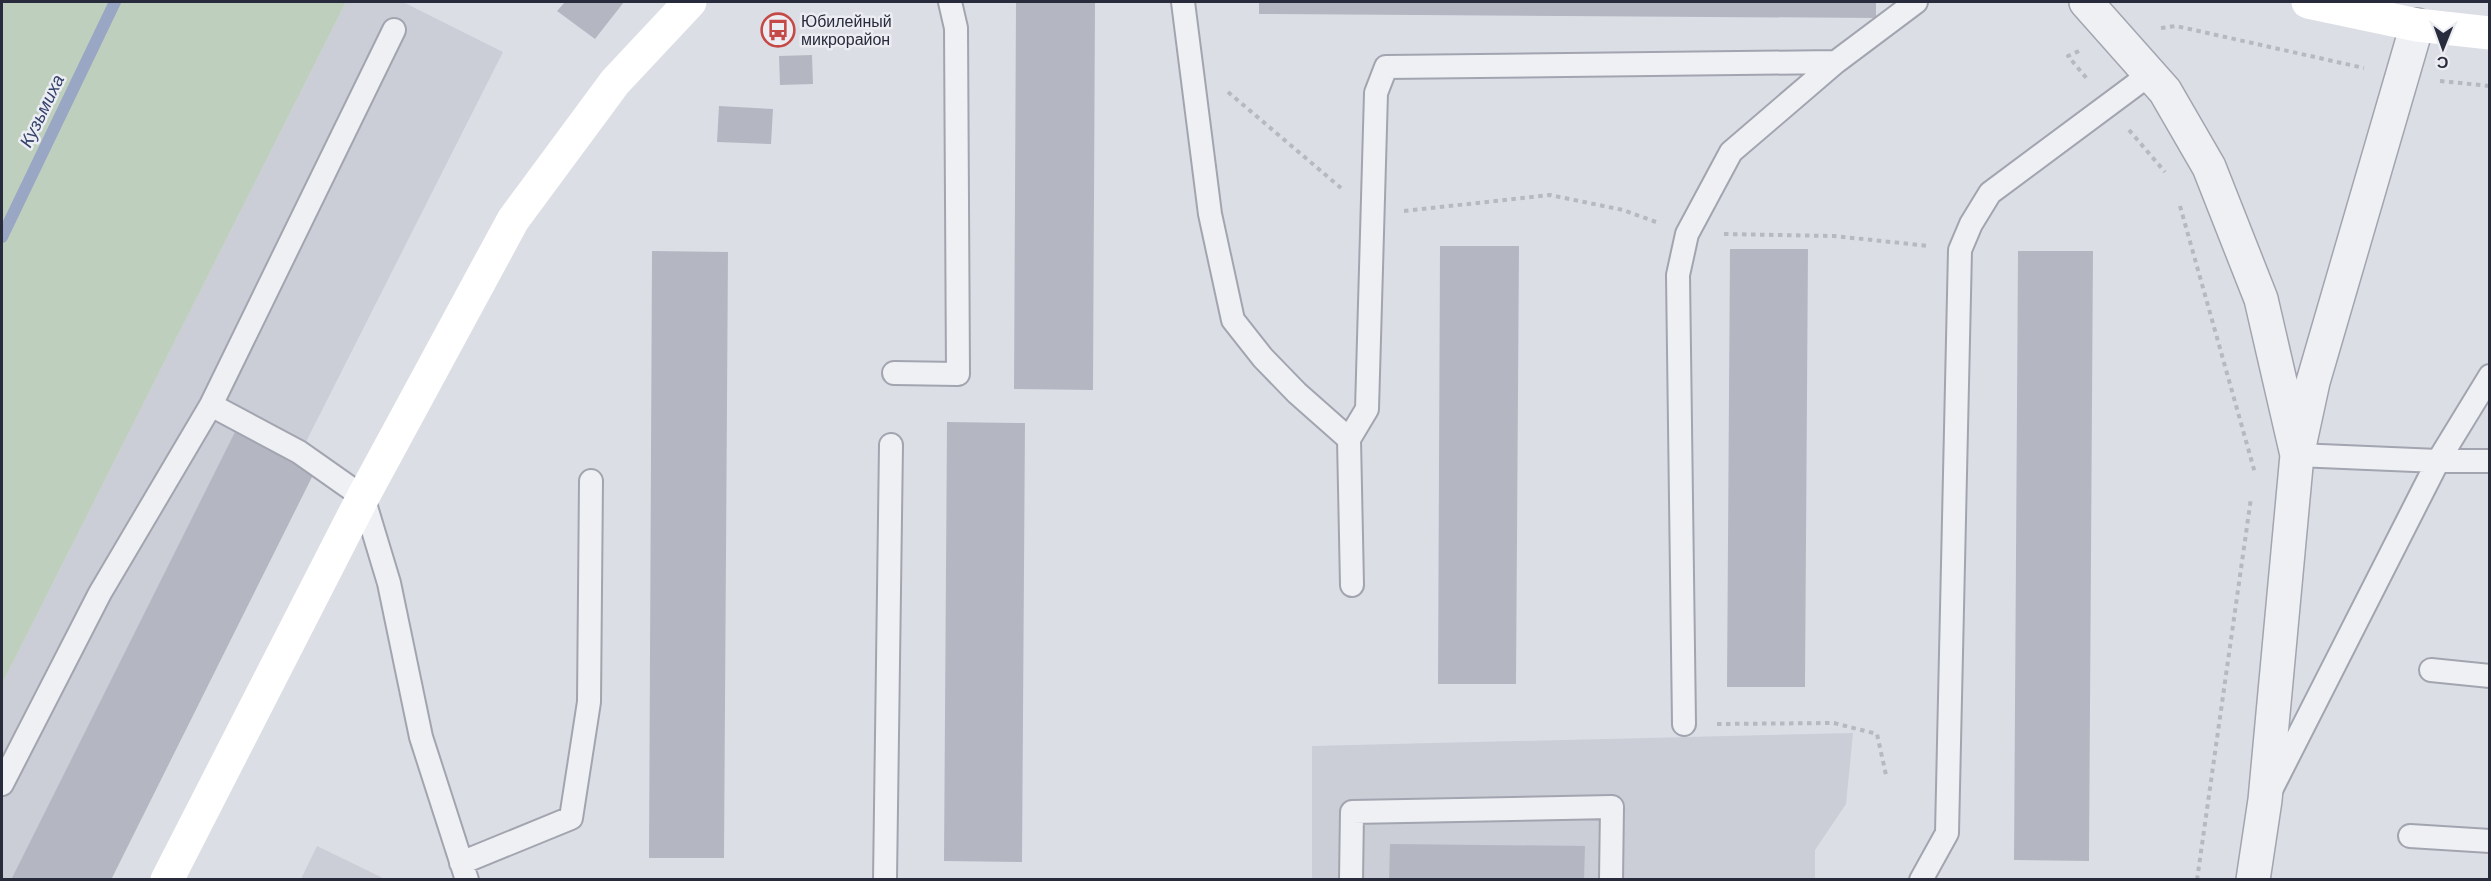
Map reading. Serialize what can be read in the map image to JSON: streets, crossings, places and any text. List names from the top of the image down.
{
  "water": ["Кузьмиха"],
  "places": {
    "bus stop": ["Юбилейный микрорайон"]
  },
  "north": "bottom"
}
